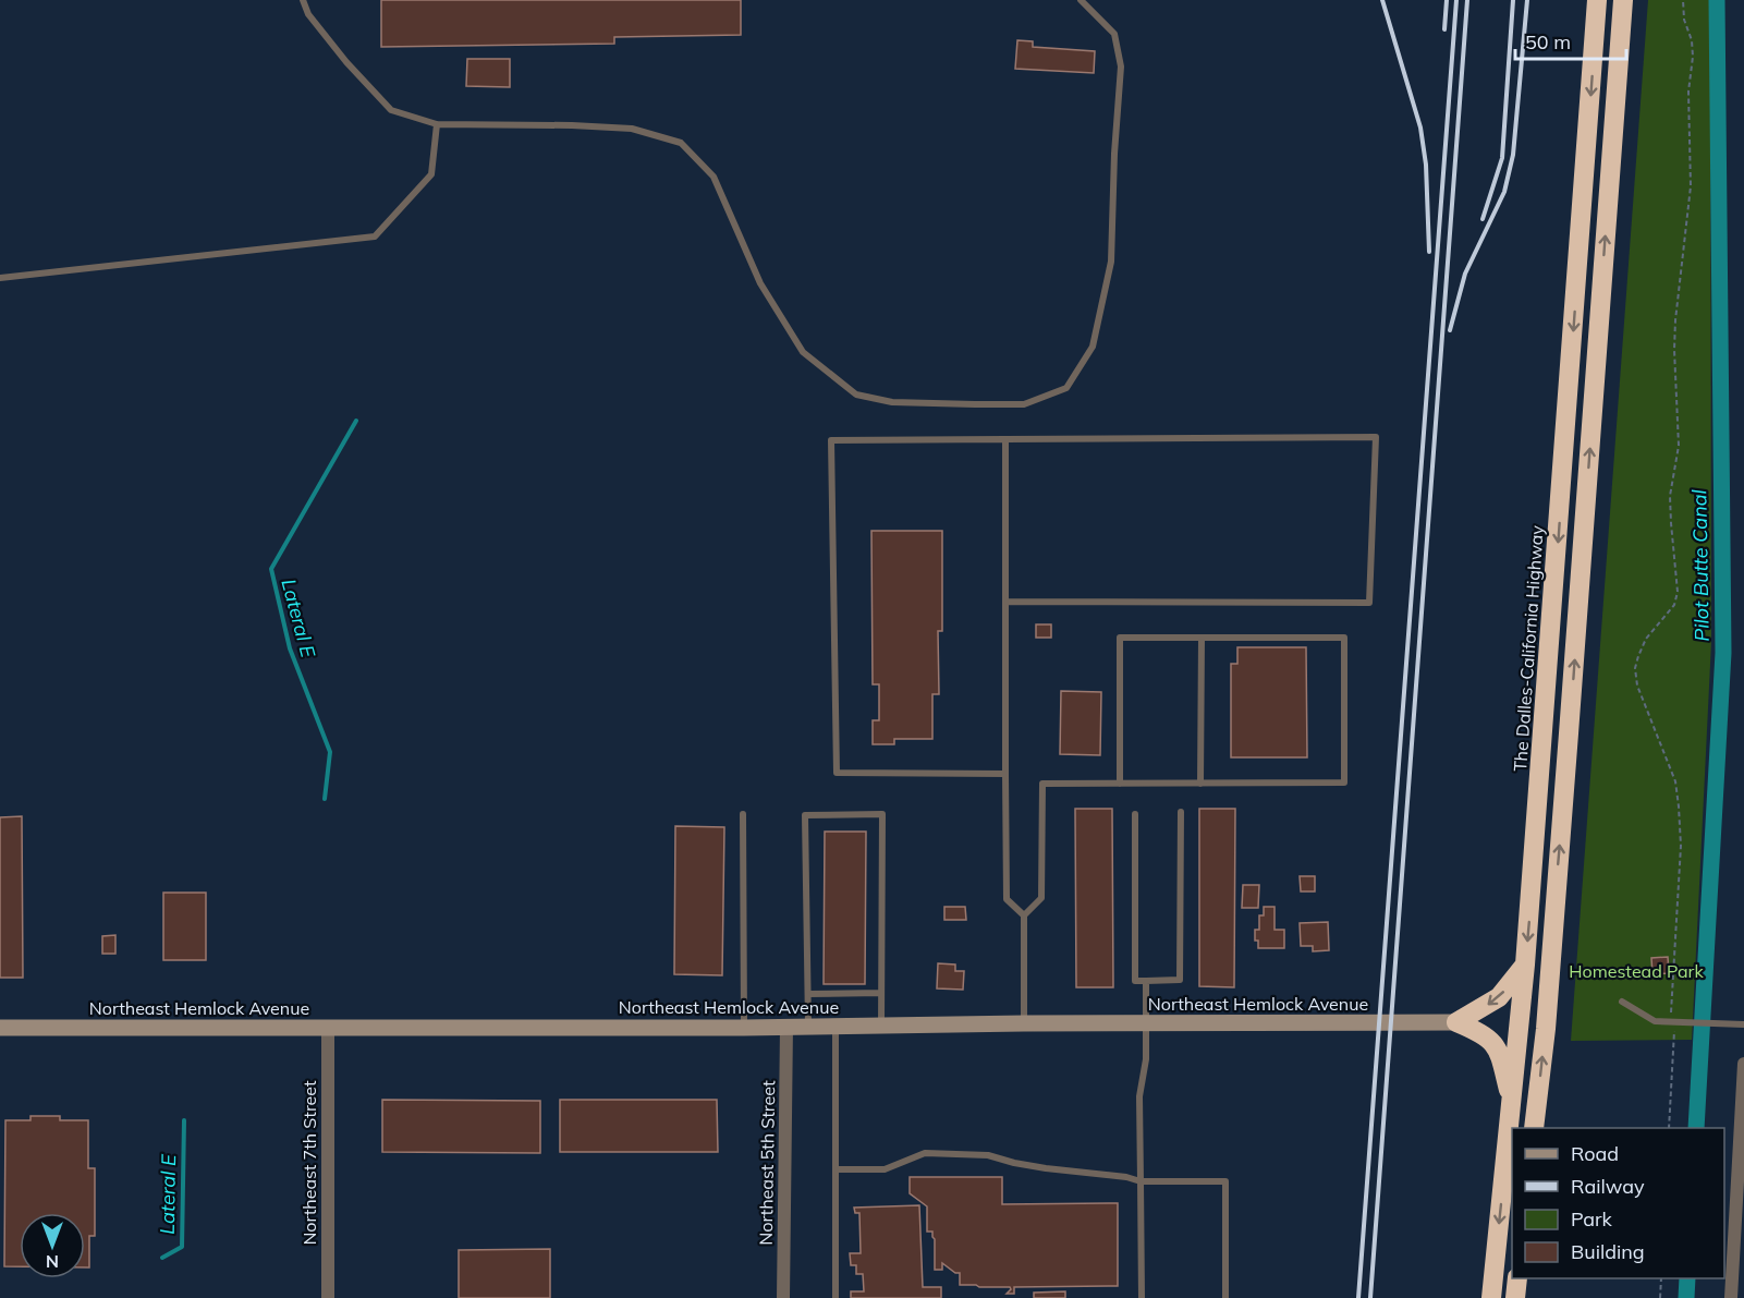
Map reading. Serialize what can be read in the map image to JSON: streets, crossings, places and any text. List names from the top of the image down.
{
  "streets": {
    "highway": ["The Dalles-California Highway"],
    "street": ["Northeast Hemlock Avenue", "Northeast 7th Street", "Northeast 5th Street"]
  },
  "crossings": [
    ["Northeast Hemlock Avenue", "Northeast 7th Street"],
    ["Northeast Hemlock Avenue", "Northeast 5th Street"]
  ],
  "water": ["Pilot Butte Canal", "Lateral E"],
  "parks": ["Homestead Park"],
  "legend": [
    "Road",
    "Railway",
    "Park",
    "Building"
  ],
  "scale_bar": "50 m",
  "north": "bottom"
}
